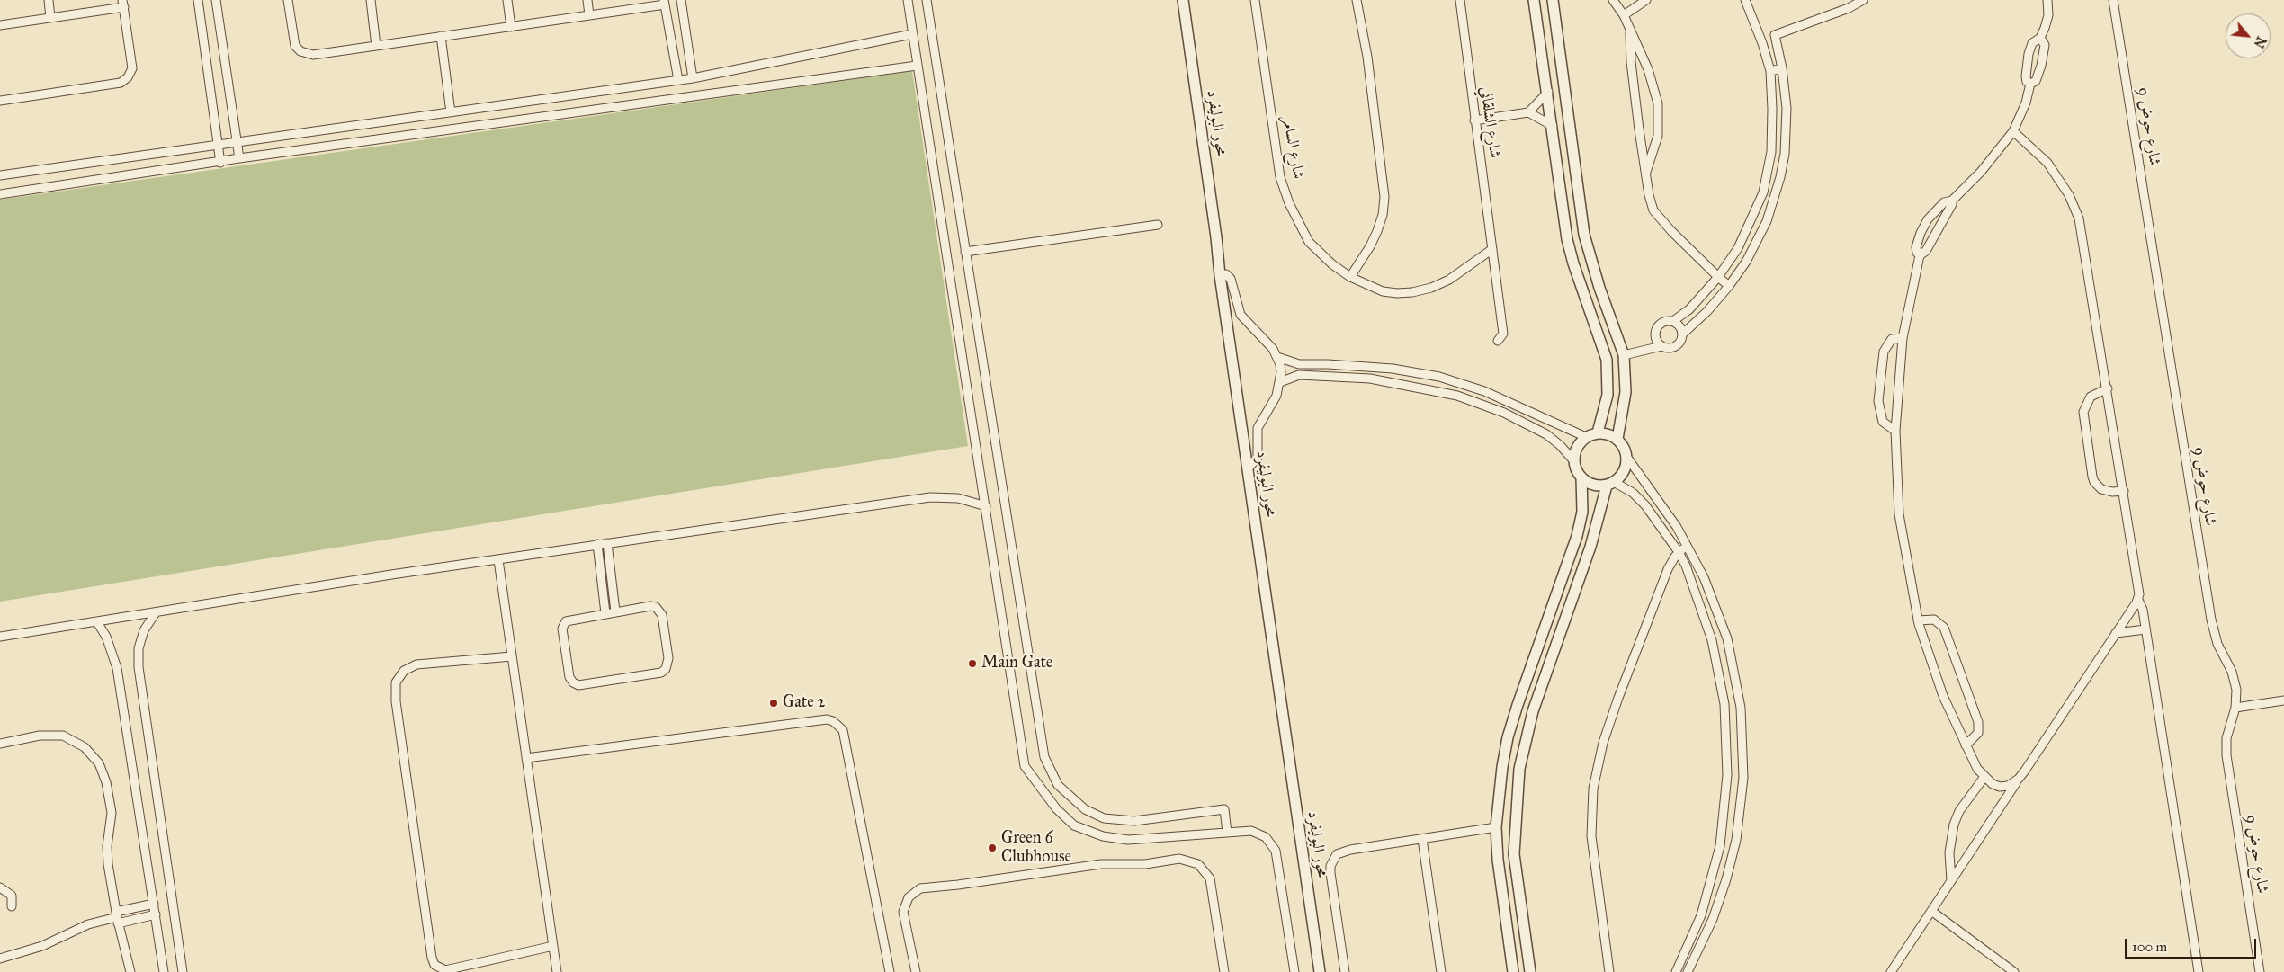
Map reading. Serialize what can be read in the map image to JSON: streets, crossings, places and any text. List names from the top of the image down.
{
  "streets": {
    "street": [
      "شارع الشلقاني",
      "محور البوليفرد",
      "شارع حوض 9",
      "شارع السامر"
    ]
  },
  "places": ["Main Gate", "Gate 2", "Green 6 Clubhouse"],
  "scale_bar": "100 m",
  "north": "bottom right"
}
